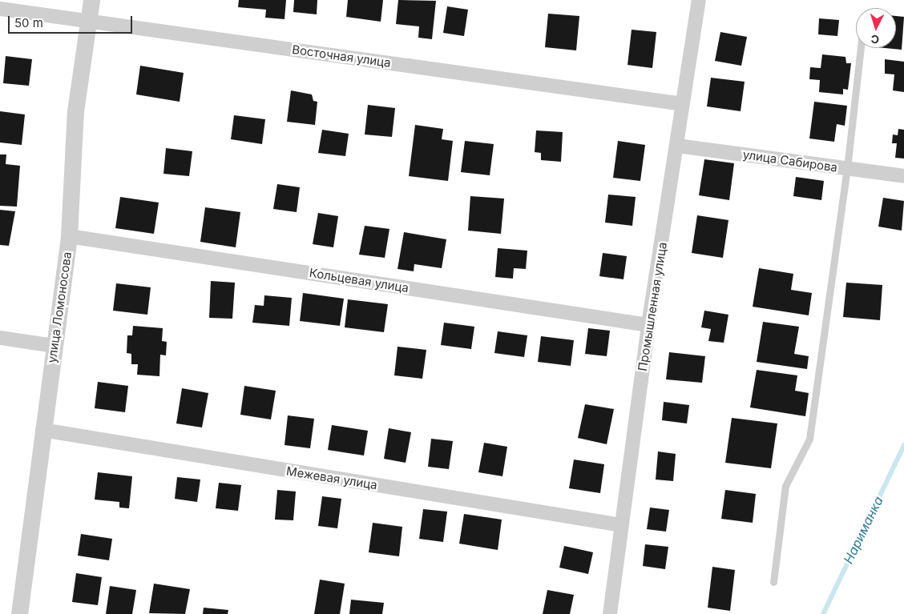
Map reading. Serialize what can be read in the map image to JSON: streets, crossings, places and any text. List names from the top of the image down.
{
  "streets": {
    "street": [
      "Восточная улица",
      "улица Сабирова",
      "Кольцевая улица",
      "Промышленная улица",
      "улица Ломоносова",
      "Межевая улица"
    ]
  },
  "crossings": [
    ["Восточная улица", "Промышленная улица"],
    ["Восточная улица", "улица Ломоносова"],
    ["улица Сабирова", "Промышленная улица"],
    ["Кольцевая улица", "Промышленная улица"],
    ["Кольцевая улица", "улица Ломоносова"],
    ["Промышленная улица", "Межевая улица"],
    ["улица Ломоносова", "Межевая улица"]
  ],
  "water": ["Нариманка"],
  "scale_bar": "50 m",
  "north": "bottom"
}
